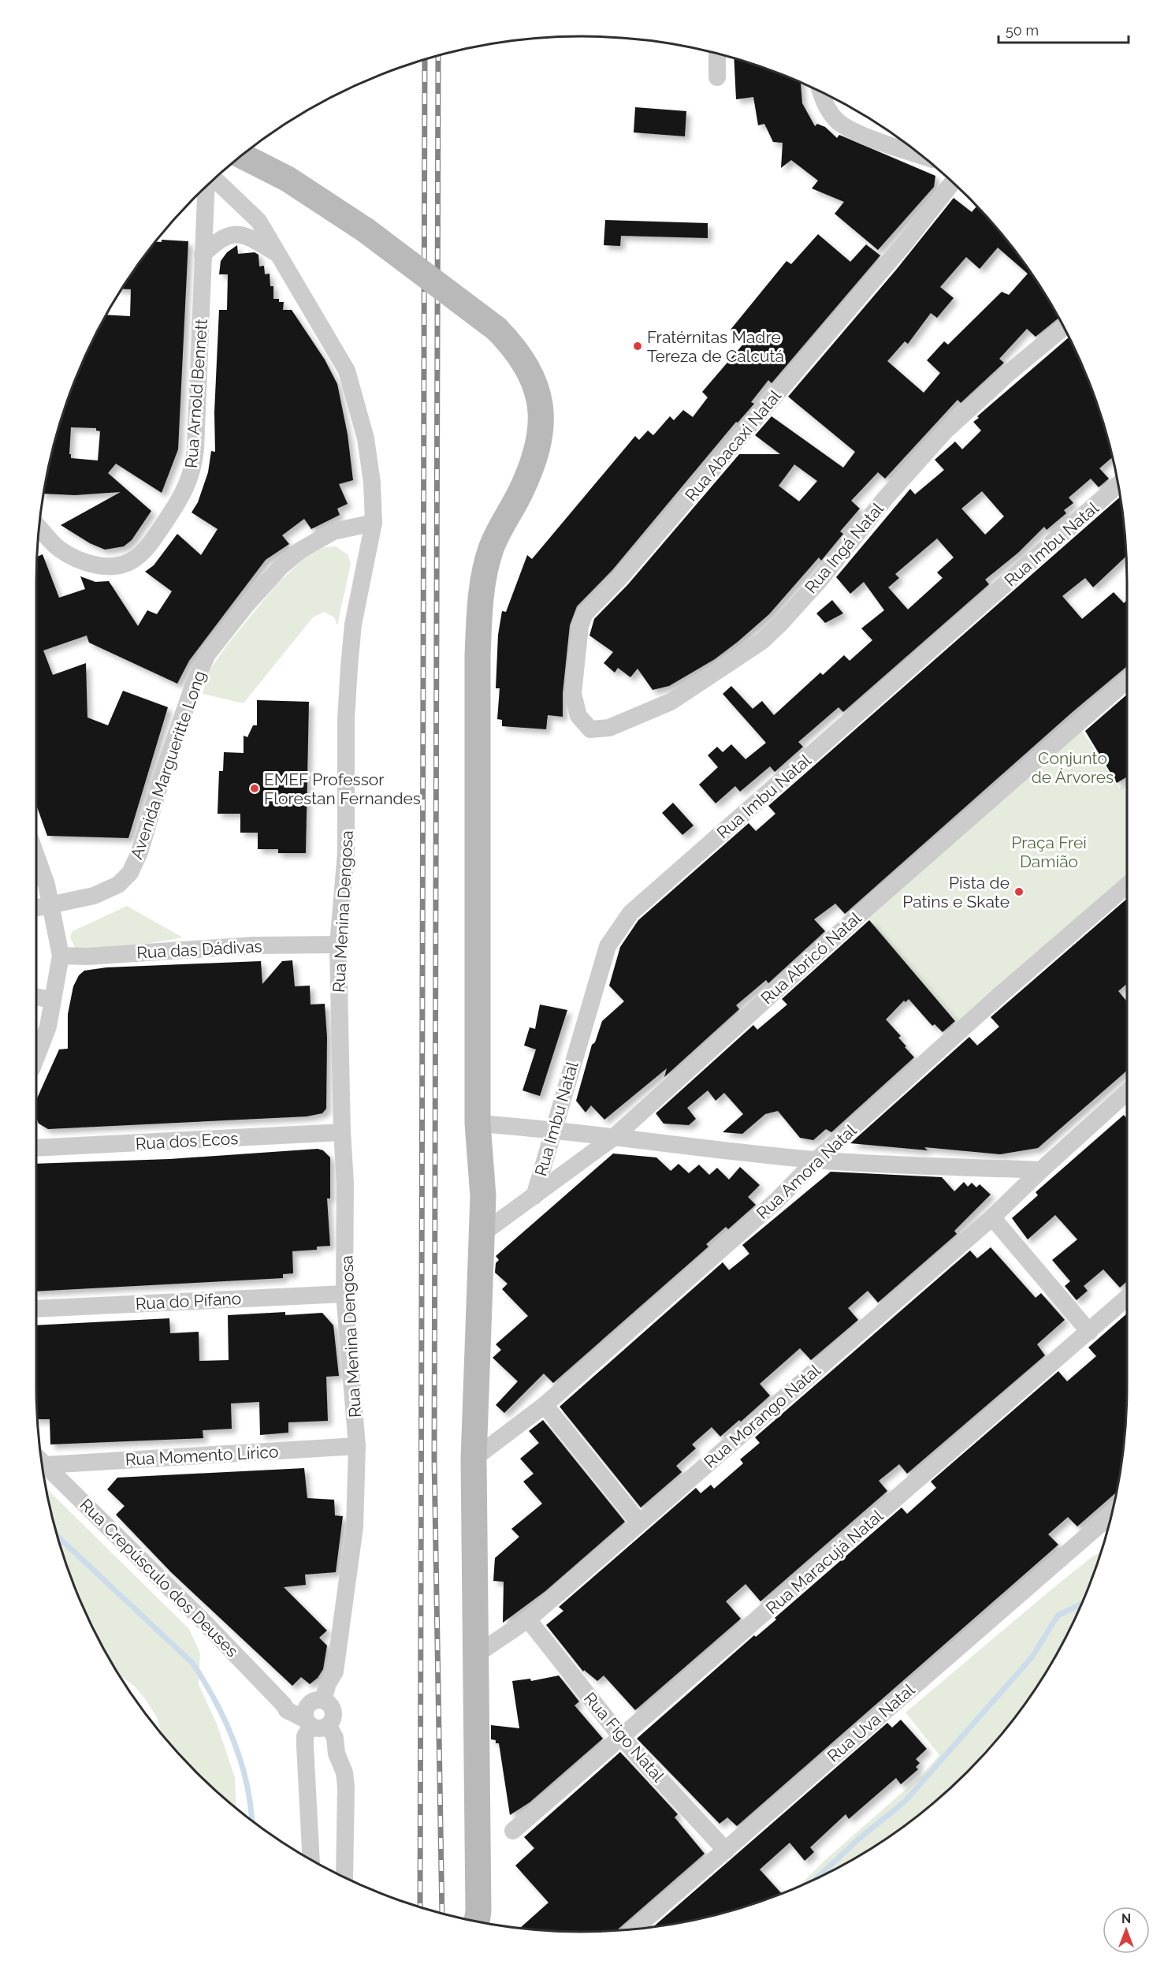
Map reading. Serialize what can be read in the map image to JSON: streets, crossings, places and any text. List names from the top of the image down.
{
  "streets": {
    "street": [
      "Rua Arnold Bennett",
      "Rua Abacaxi Natal",
      "Rua Imbu Natal",
      "Rua Ingá Natal",
      "Avenida Margueritte Long",
      "Rua Menina Dengosa",
      "Rua das Dádivas",
      "Rua Abricó Natal",
      "Rua dos Ecos",
      "Rua Amora Natal",
      "Rua do Pífano",
      "Rua Morango Natal",
      "Rua Momento Lírico",
      "Rua Maracujá Natal",
      "Rua Crepúsculo dos Deuses",
      "Rua Uva Natal",
      "Rua Figo Natal"
    ]
  },
  "crossings": [
    ["Rua Abacaxi Natal", "Rua Ingá Natal"],
    ["Rua Imbu Natal", "Rua Abricó Natal"],
    ["Avenida Margueritte Long", "Rua Menina Dengosa"],
    ["Rua Menina Dengosa", "Rua das Dádivas"],
    ["Rua Menina Dengosa", "Rua dos Ecos"],
    ["Rua Menina Dengosa", "Rua do Pífano"],
    ["Rua Menina Dengosa", "Rua Momento Lírico"],
    ["Rua Menina Dengosa", "Rua Crepúsculo dos Deuses"],
    ["Rua Morango Natal", "Rua Figo Natal"],
    ["Rua Maracujá Natal", "Rua Figo Natal"],
    ["Rua Uva Natal", "Rua Figo Natal"]
  ],
  "parks": ["Conjunto de Árvores", "Praça Frei Damião"],
  "places": ["Fratérnitas Madre Tereza de Calcutá", "EMEF Professor Florestan Fernandes", "Pista de Patins e Skate"],
  "scale_bar": "50 m",
  "north": "top"
}
